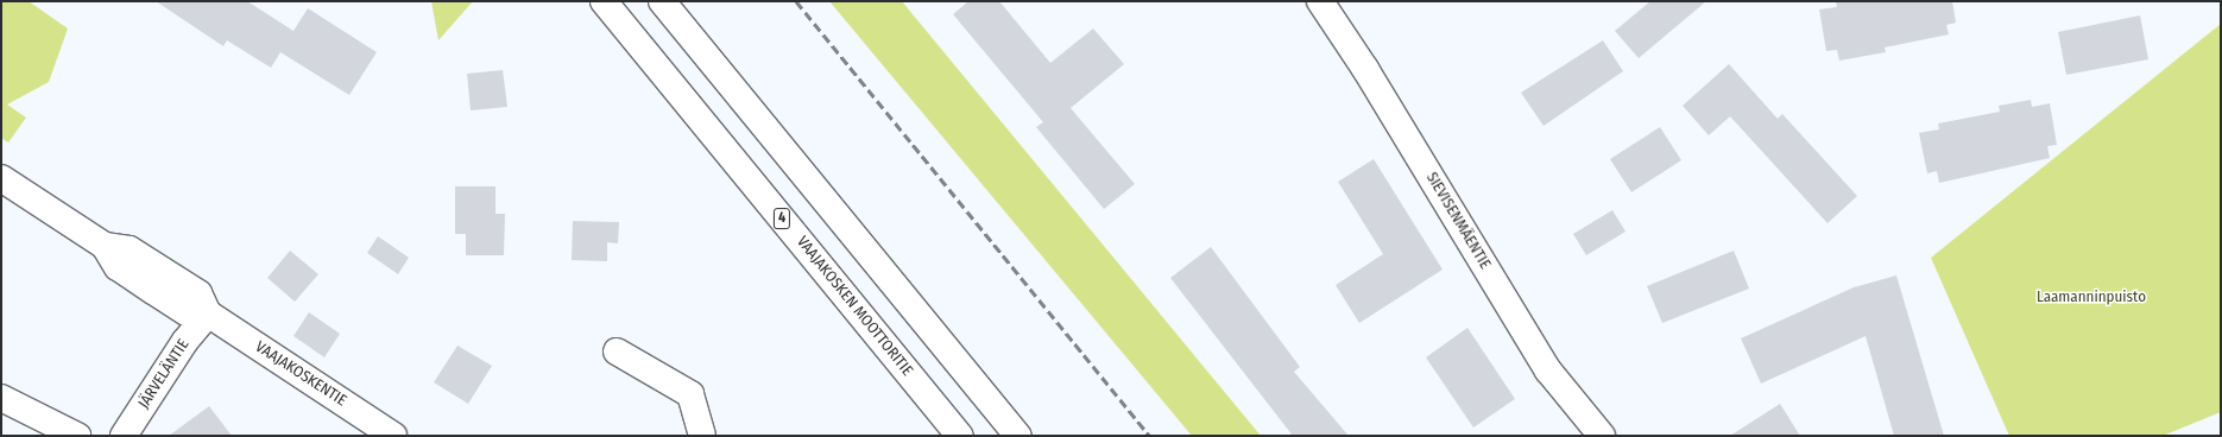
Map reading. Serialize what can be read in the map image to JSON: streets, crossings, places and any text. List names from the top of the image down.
{
  "streets": {
    "main road": [
      "4",
      "SIEVISENMÄENTIE",
      "VAAJAKOSKEN MOOTTORITIE",
      "JÄRVELÄNTIE",
      "VAAJAKOSKENTIE"
    ]
  },
  "crossings": [
    ["JÄRVELÄNTIE", "VAAJAKOSKENTIE"]
  ],
  "parks": ["Laamanninpuisto"]
}
